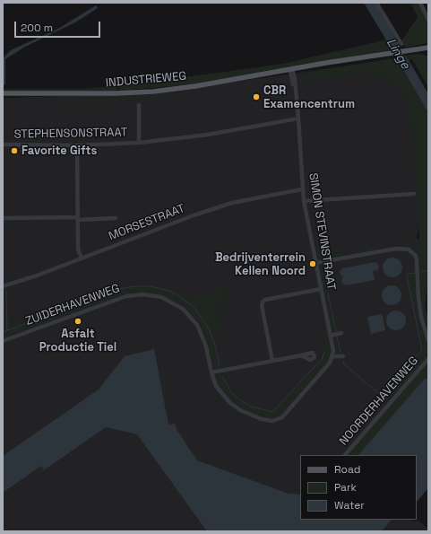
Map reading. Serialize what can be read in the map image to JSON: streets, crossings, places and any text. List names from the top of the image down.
{
  "streets": {
    "main road": ["INDUSTRIEWEG"],
    "street": [
      "STEPHENSONSTRAAT",
      "MORSESTRAAT",
      "SIMON STEVINSTRAAT",
      "ZUIDERHAVENWEG",
      "NOORDERHAVENWEG"
    ]
  },
  "crossings": [
    ["INDUSTRIEWEG", "SIMON STEVINSTRAAT"],
    ["STEPHENSONSTRAAT", "SIMON STEVINSTRAAT"],
    ["MORSESTRAAT", "SIMON STEVINSTRAAT"],
    ["SIMON STEVINSTRAAT", "ZUIDERHAVENWEG"]
  ],
  "water": ["Linge"],
  "places": [
    "CBR Examencentrum",
    "Favorite Gifts",
    "Bedrijventerrein Kellen Noord",
    "Asfalt Productie Tiel"
  ],
  "legend": ["Road", "Park", "Water"],
  "scale_bar": "200 m"
}
